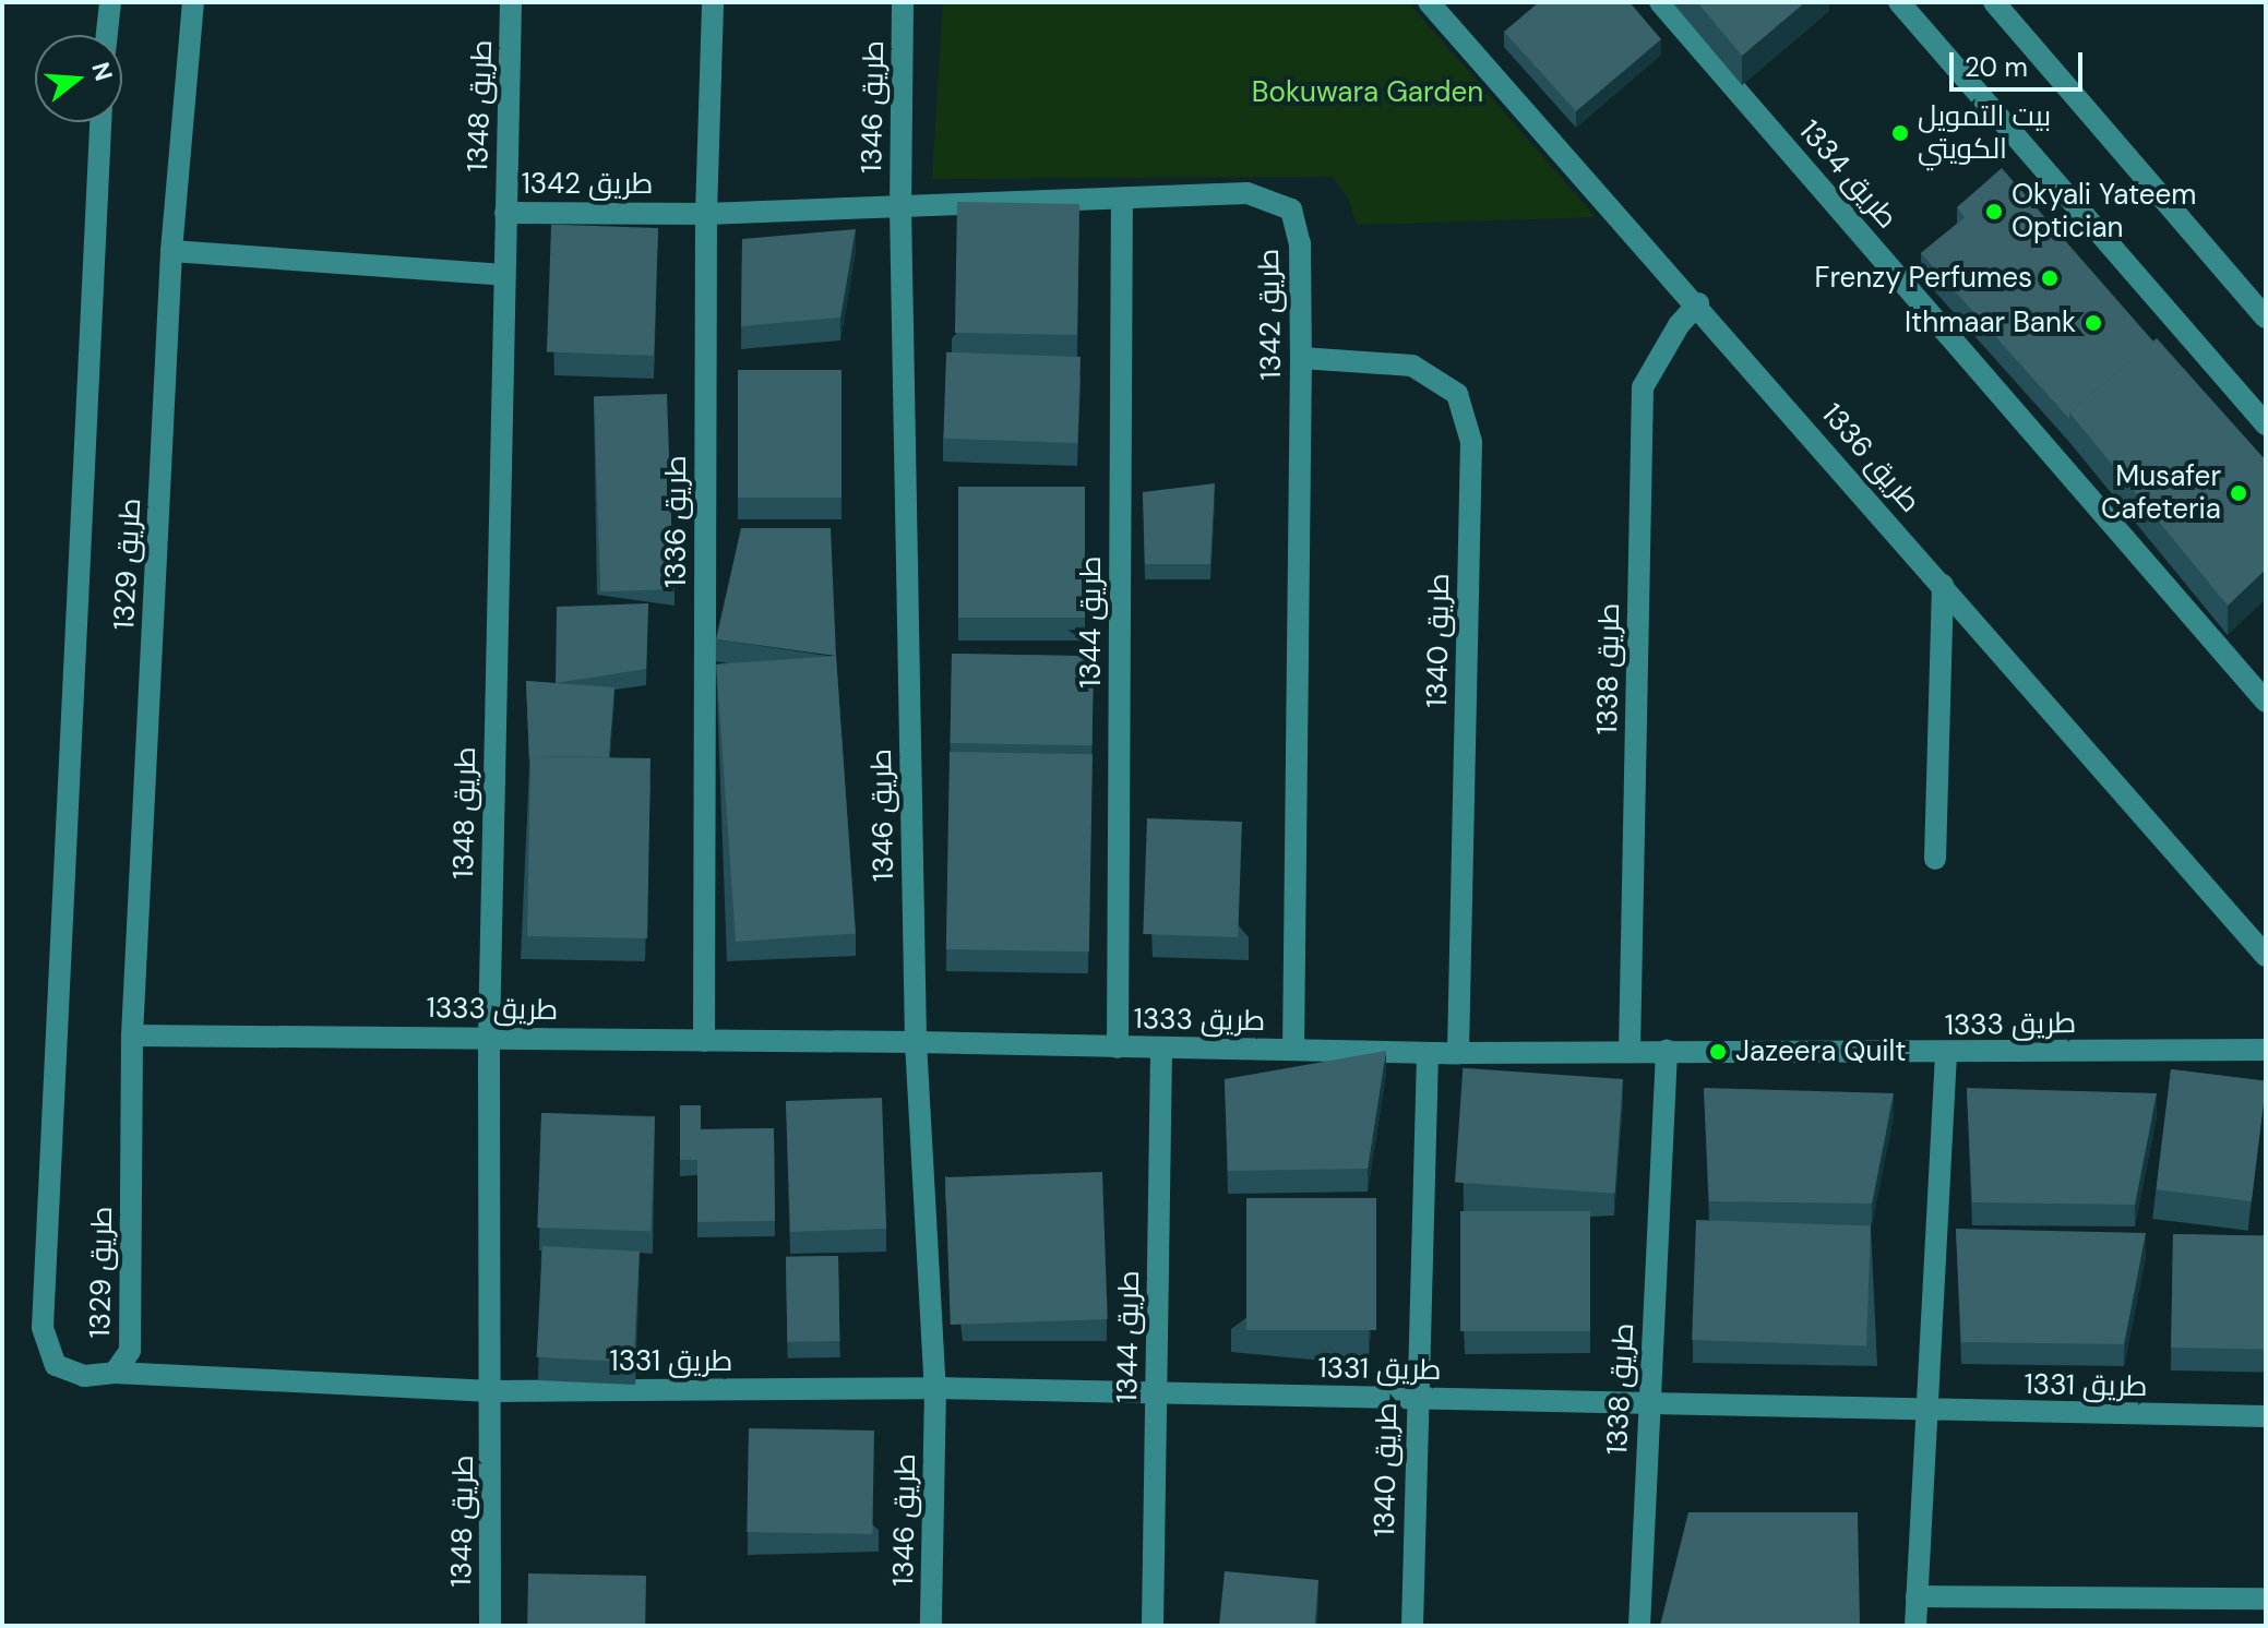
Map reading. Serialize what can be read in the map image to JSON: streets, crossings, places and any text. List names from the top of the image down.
{
  "streets": {
    "street": [
      "طريق 1348",
      "طريق 1346",
      "طريق 1334",
      "طريق 1342",
      "طريق 1336",
      "طريق 1329",
      "طريق 1344",
      "طريق 1340",
      "طريق 1338",
      "طريق 1333",
      "طريق 1331"
    ]
  },
  "crossings": [
    ["طريق 1348", "طريق 1342"],
    ["طريق 1348", "طريق 1333"],
    ["طريق 1348", "طريق 1331"],
    ["طريق 1346", "طريق 1342"],
    ["طريق 1346", "طريق 1333"],
    ["طريق 1346", "طريق 1331"],
    ["طريق 1342", "طريق 1336"],
    ["طريق 1342", "طريق 1344"],
    ["طريق 1342", "طريق 1340"],
    ["طريق 1342", "طريق 1333"],
    ["طريق 1336", "طريق 1338"],
    ["طريق 1336", "طريق 1333"],
    ["طريق 1329", "طريق 1333"],
    ["طريق 1329", "طريق 1331"],
    ["طريق 1344", "طريق 1333"],
    ["طريق 1344", "طريق 1331"],
    ["طريق 1340", "طريق 1333"],
    ["طريق 1340", "طريق 1331"],
    ["طريق 1338", "طريق 1333"],
    ["طريق 1338", "طريق 1331"]
  ],
  "parks": ["Bokuwara Garden"],
  "places": [
    "بيت التمويل الكويتي",
    "Okyali Yateem Optician",
    "Frenzy Perfumes",
    "Ithmaar Bank",
    "Musafer Cafeteria",
    "Jazeera Quilt"
  ],
  "scale_bar": "20 m",
  "north": "right"
}
